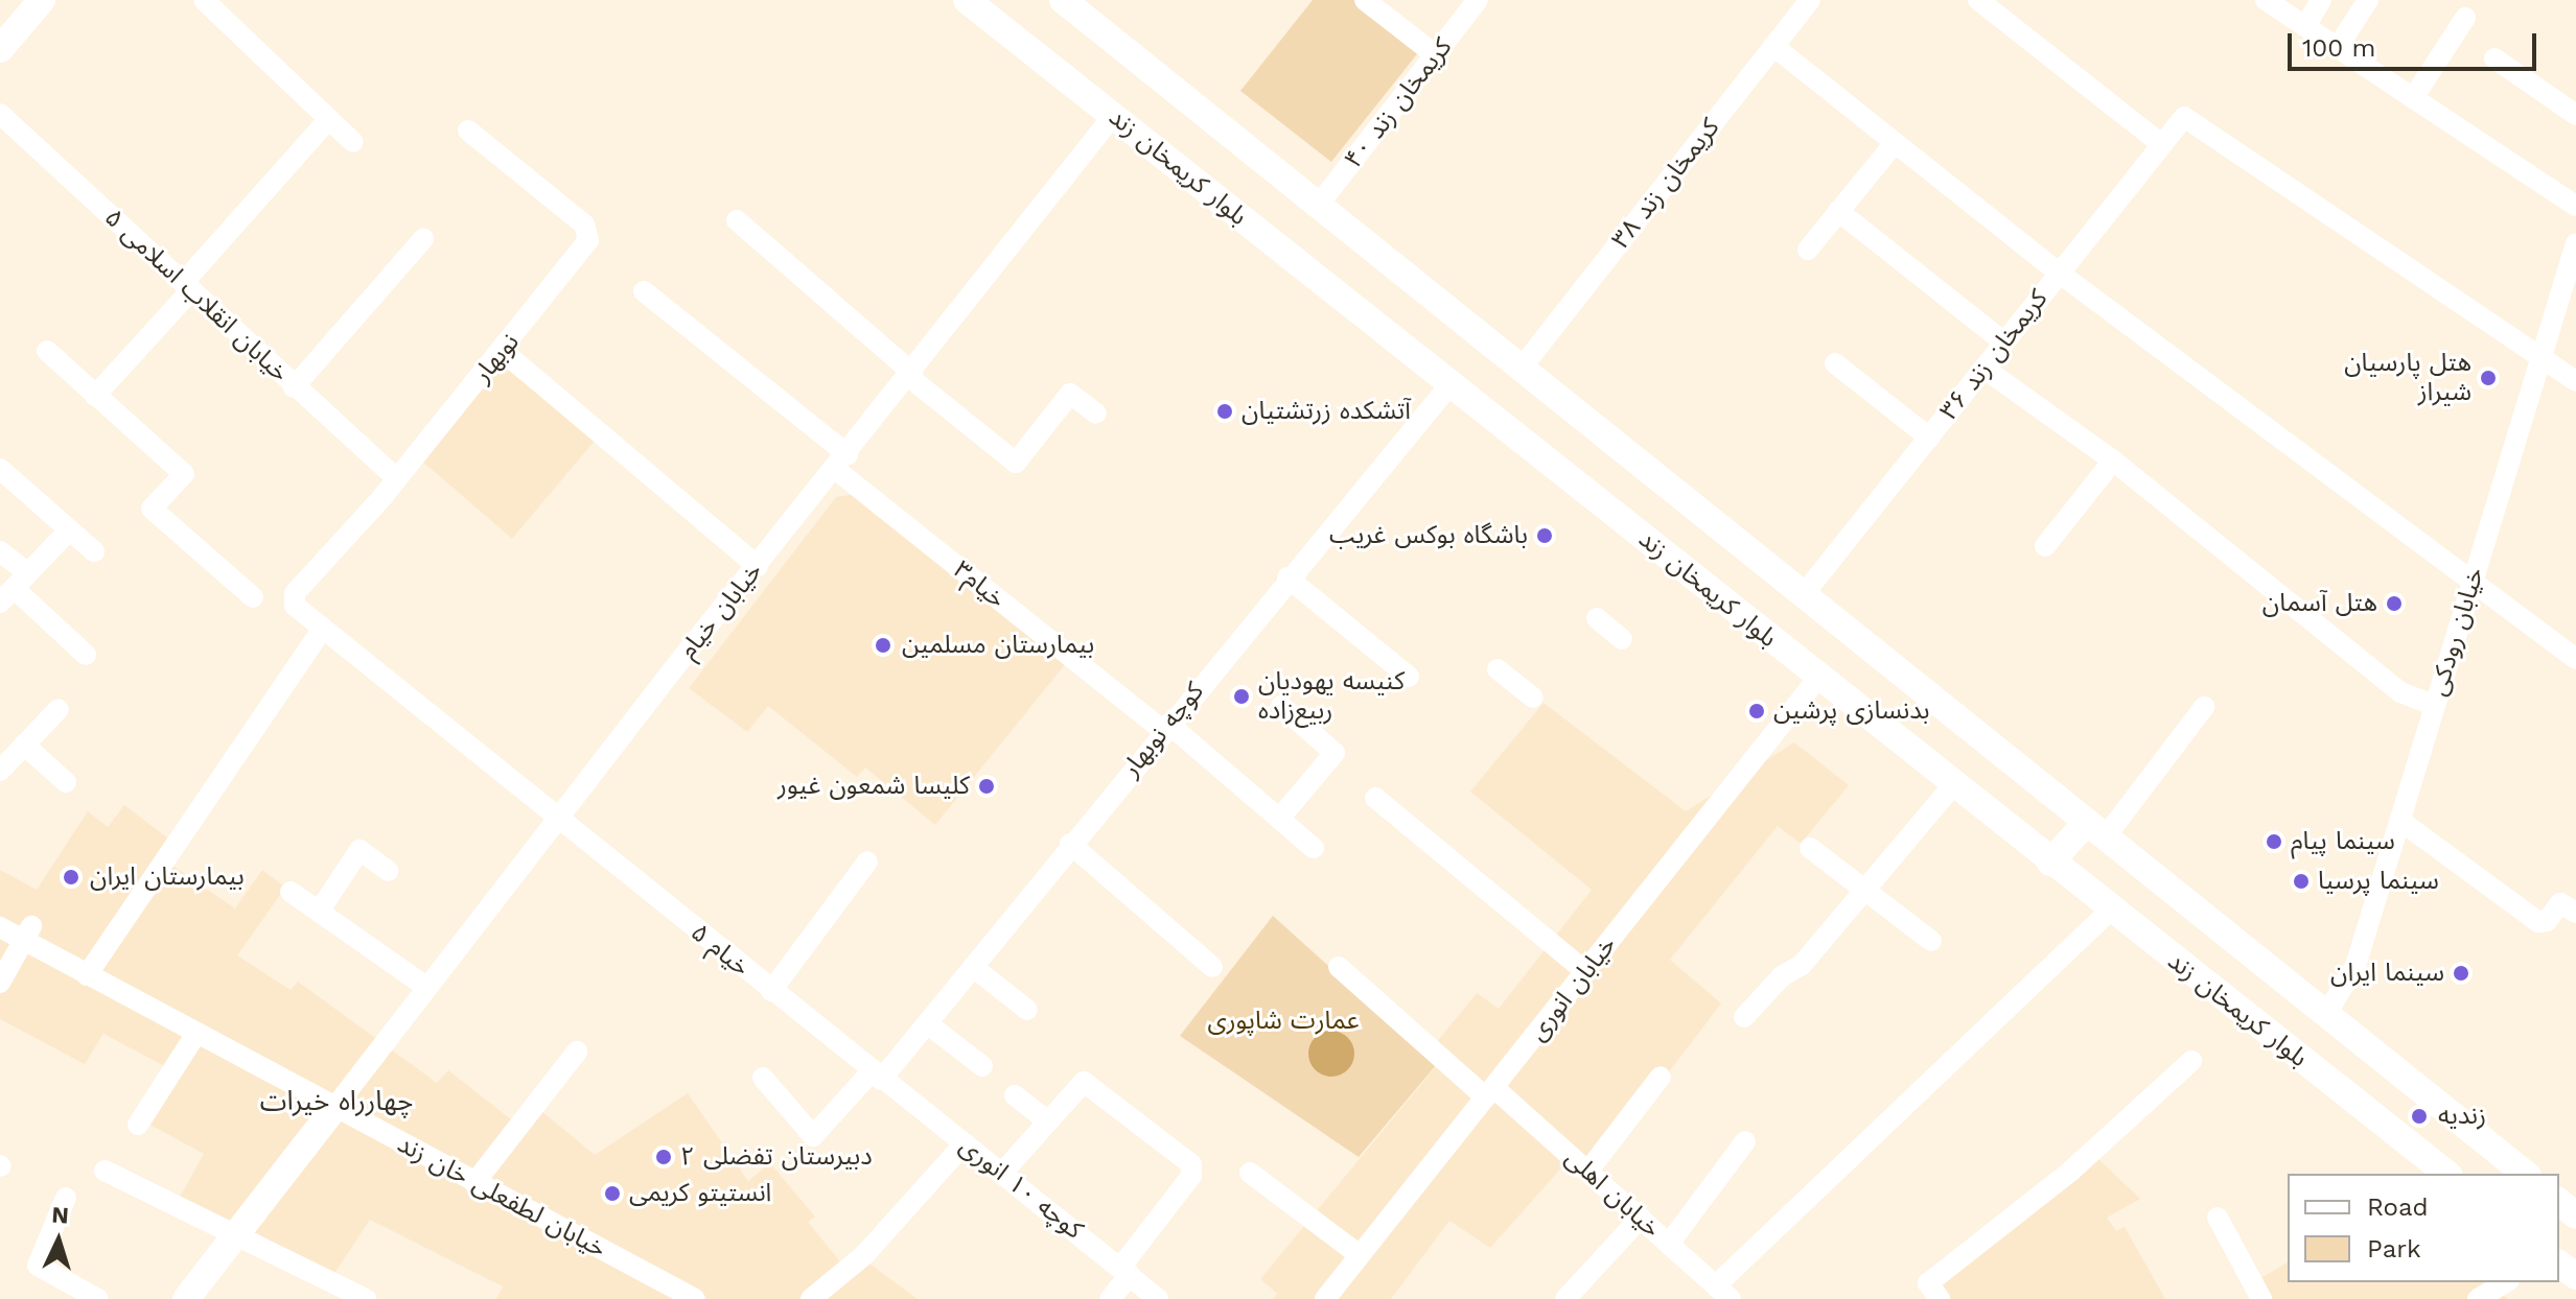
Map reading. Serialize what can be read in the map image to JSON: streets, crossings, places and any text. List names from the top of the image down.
{
  "streets": {
    "main road": ["بلوار کریمخان زند"],
    "street": [
      "کریمخان زند ۴۰",
      "کریمخان زند ۳۸",
      "خیابان انقلاب اسلامی ۵",
      "کریمخان زند ۳۶",
      "نوبهار",
      "خیام۳",
      "خیابان خیام",
      "خیابان رودکی",
      "کوچه نوبهار",
      "۵ خیام",
      "خیابان انوری",
      "کوچه ۱۰ انوری",
      "خیابان اهلی",
      "خیابان لطفعلی خان زند"
    ]
  },
  "crossings": [
    ["کریمخان زند ۴۰", "بلوار کریمخان زند"],
    ["بلوار کریمخان زند", "کریمخان زند ۳۸"],
    ["بلوار کریمخان زند", "کریمخان زند ۳۶"],
    ["بلوار کریمخان زند", "خیابان خیام"],
    ["بلوار کریمخان زند", "خیابان رودکی"],
    ["بلوار کریمخان زند", "کوچه نوبهار"],
    ["بلوار کریمخان زند", "خیابان انوری"],
    ["خیابان انقلاب اسلامی ۵", "نوبهار"],
    ["کریمخان زند ۳۶", "خیابان رودکی"],
    ["نوبهار", "۵ خیام"],
    ["خیام۳", "خیابان خیام"],
    ["خیام۳", "کوچه نوبهار"],
    ["خیابان خیام", "۵ خیام"],
    ["خیابان خیام", "خیابان لطفعلی خان زند"],
    ["کوچه نوبهار", "۵ خیام"],
    ["کوچه نوبهار", "کوچه ۱۰ انوری"],
    ["۵ خیام", "کوچه ۱۰ انوری"],
    ["خیابان انوری", "خیابان اهلی"]
  ],
  "districts": ["چهارراه خیرات"],
  "parks": ["عمارت شاپوری"],
  "places": [
    "هتل پارسیان شیراز",
    "آتشکده زرتشتیان",
    "باشگاه بوکس غریب",
    "هتل آسمان",
    "بیمارستان مسلمین",
    "کنیسه یهودیان ربیع‌زاده",
    "بدنسازی پرشین",
    "کلیسا شمعون غیور",
    "سینما پیام",
    "بیمارستان ایران",
    "سینما پرسیا",
    "سینما ایران",
    "زندیه",
    "دبیرستان تفضلی ۲",
    "انستیتو کریمی"
  ],
  "legend": ["Road", "Park"],
  "scale_bar": "100 m",
  "north": "top"
}
